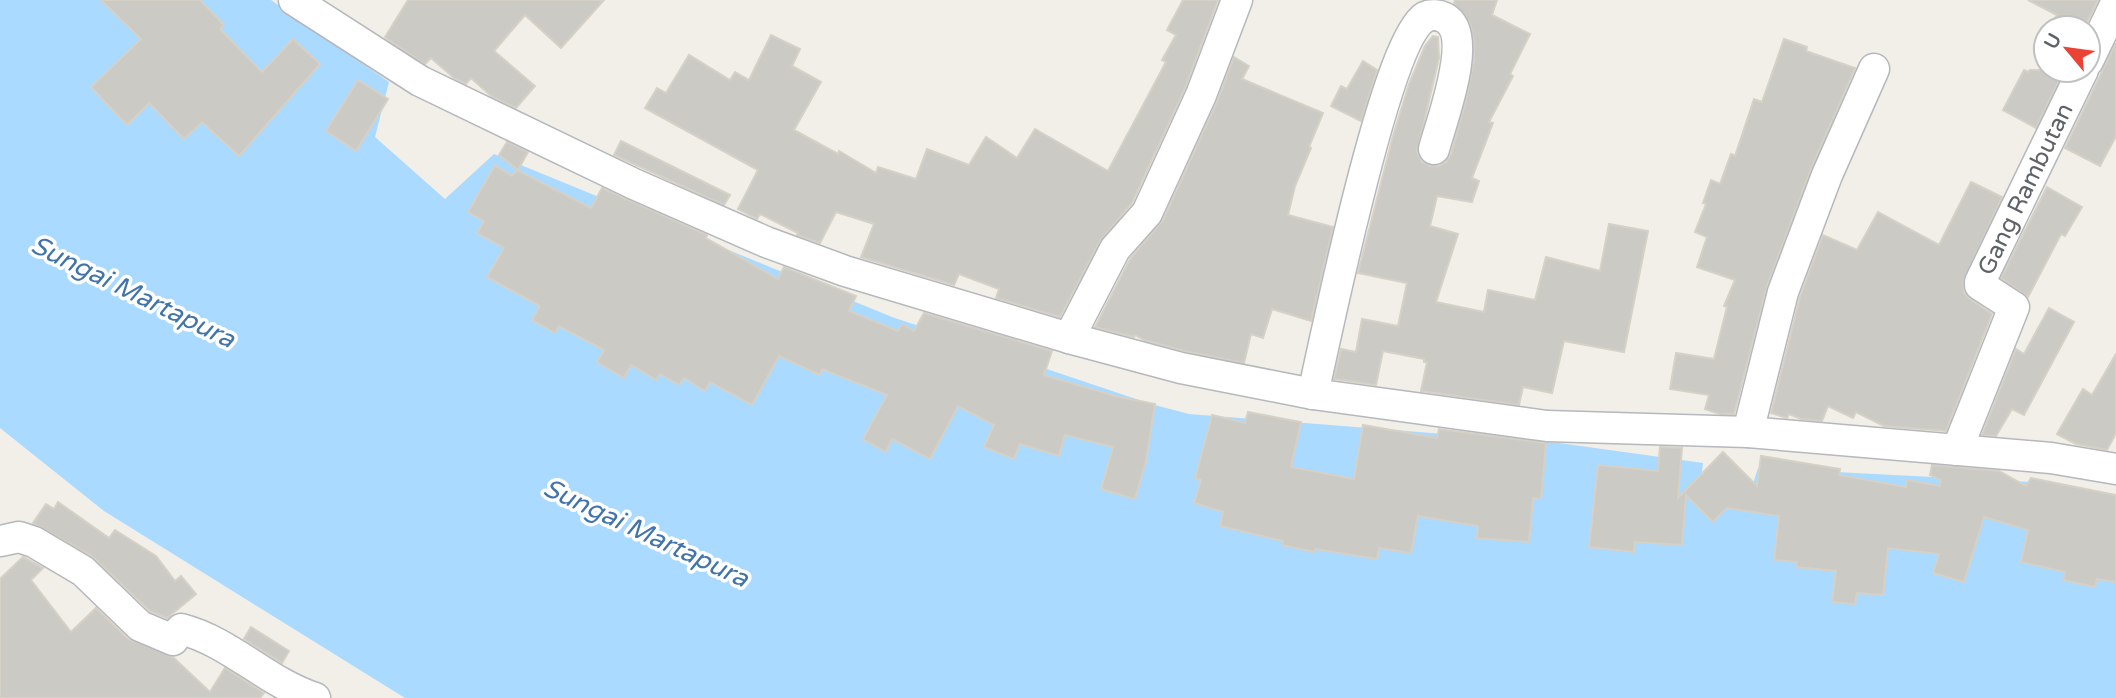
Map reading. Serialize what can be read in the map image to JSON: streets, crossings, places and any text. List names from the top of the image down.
{
  "streets": {
    "street": ["Gang Rambutan"]
  },
  "water": ["Sungai Martapura"],
  "north": "top left"
}
